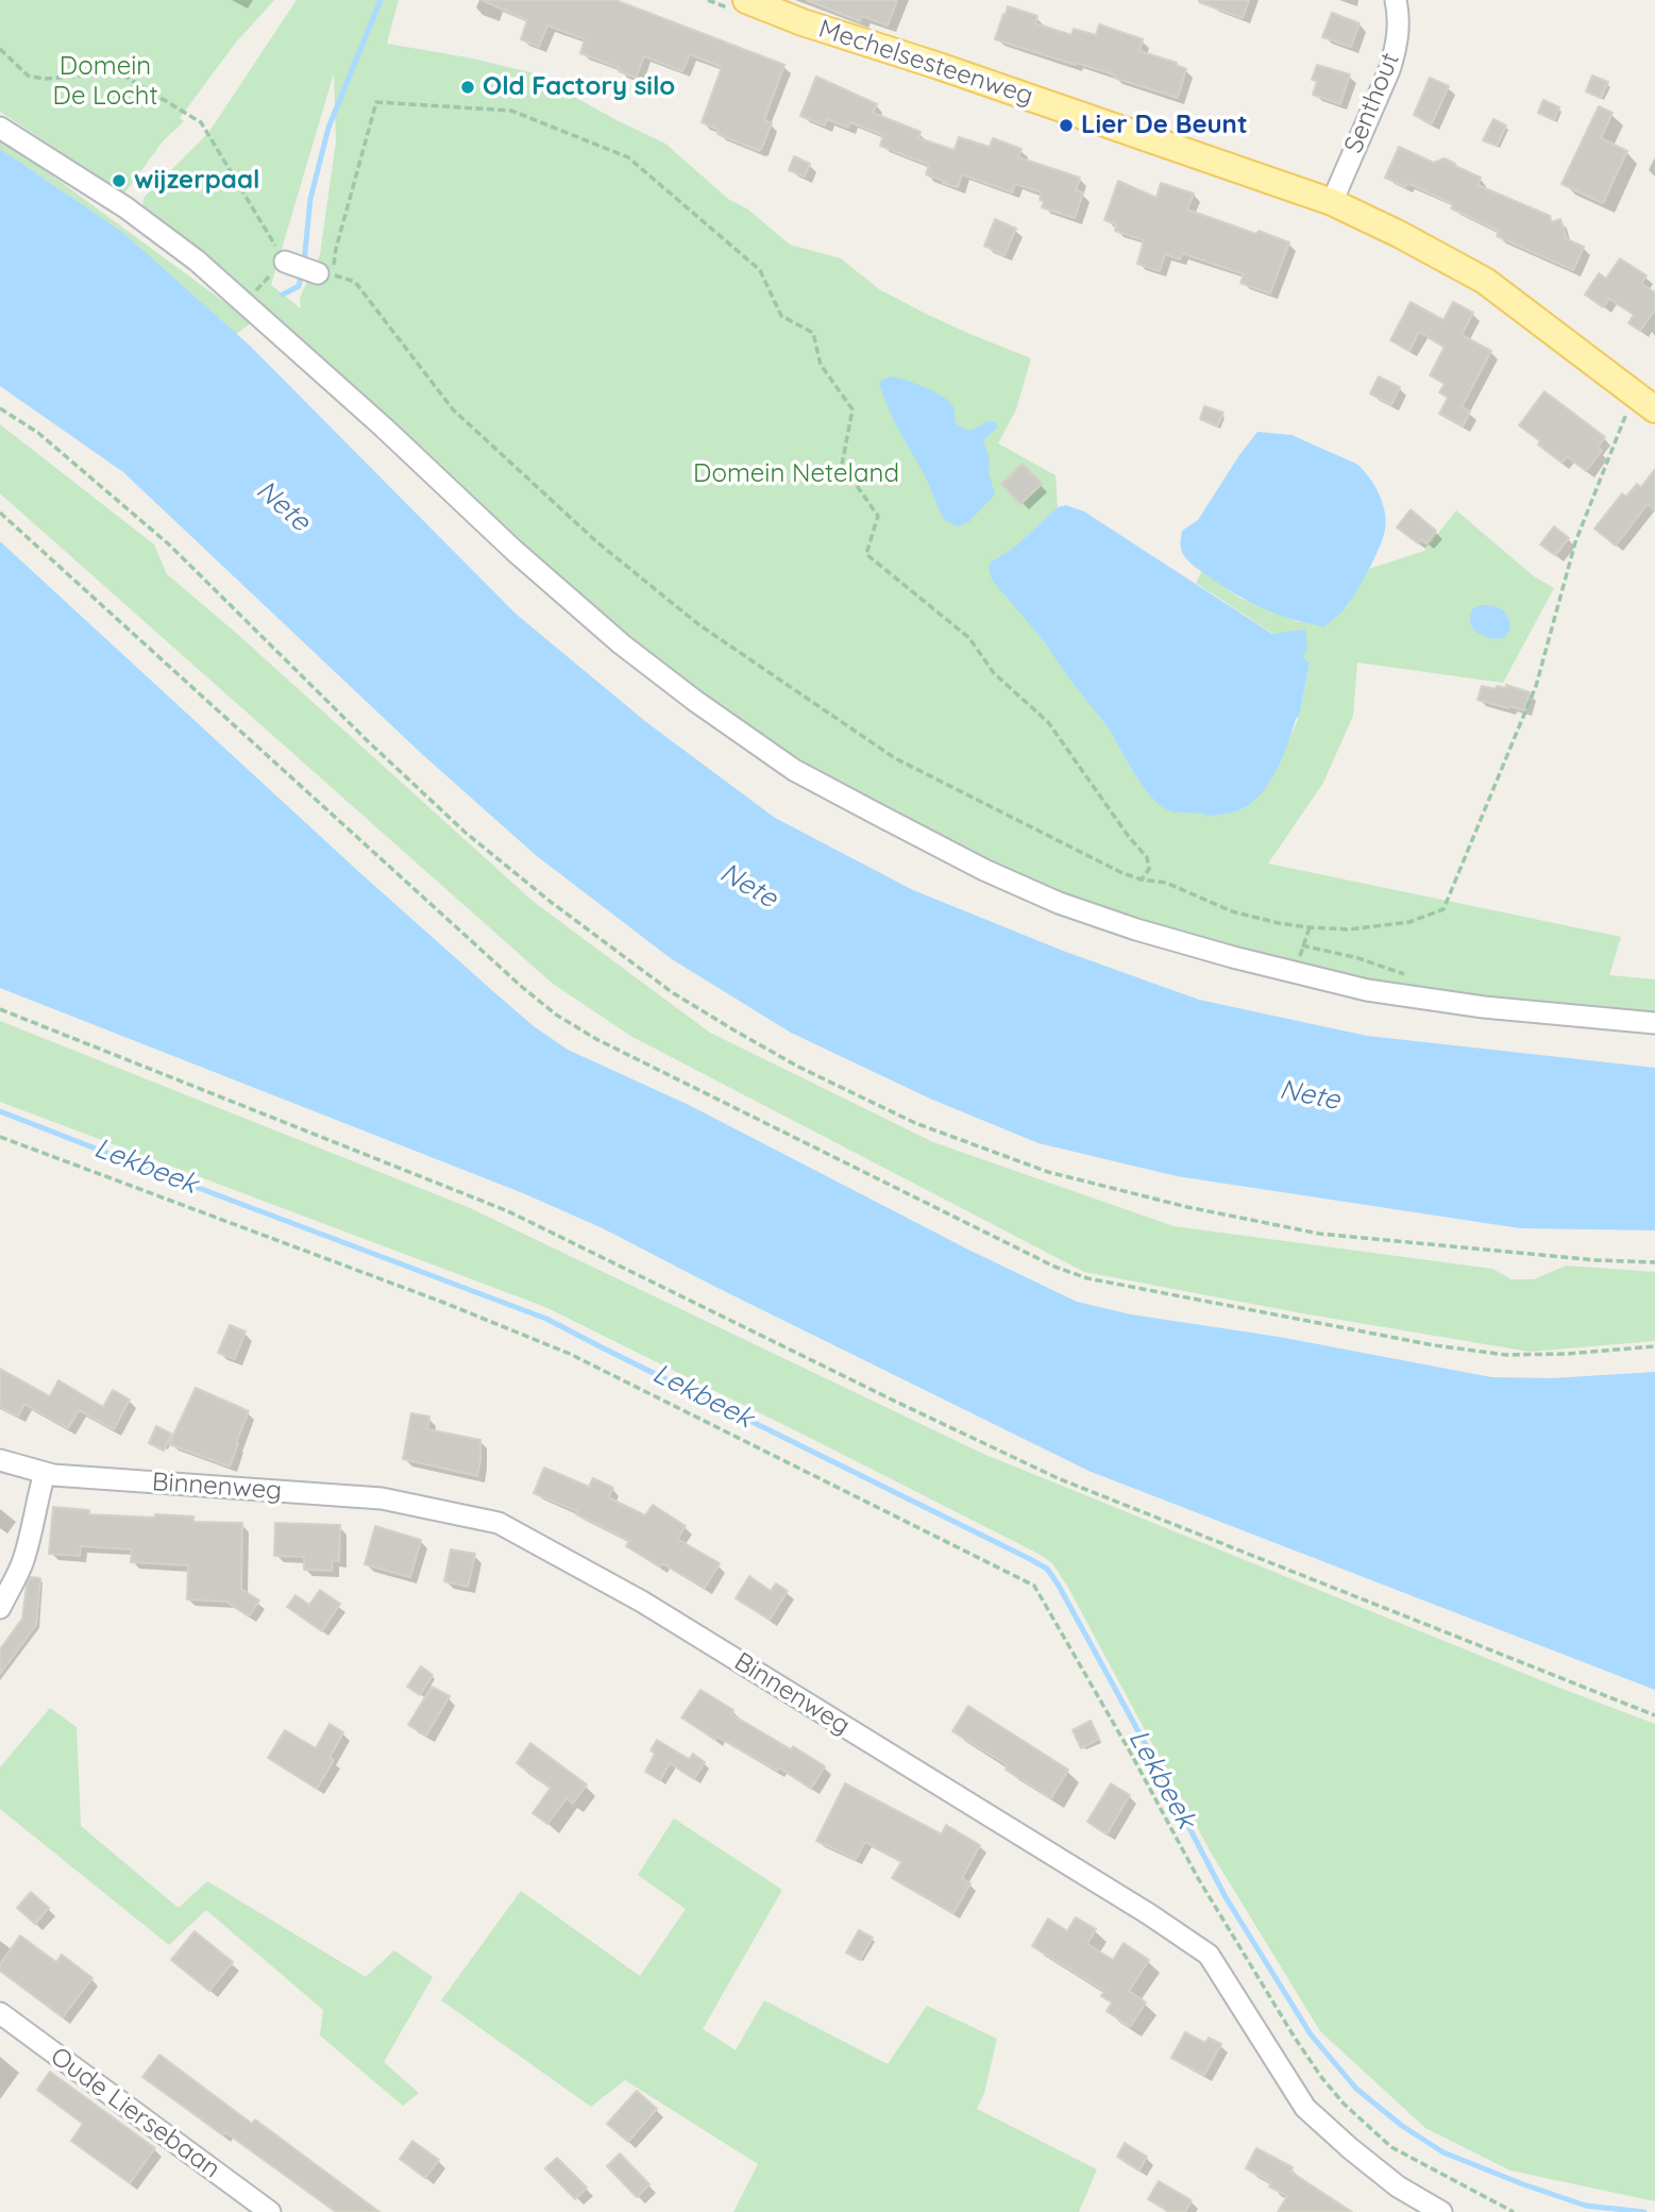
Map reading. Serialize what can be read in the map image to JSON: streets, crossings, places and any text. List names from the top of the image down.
{
  "streets": {
    "main road": ["Mechelsesteenweg"],
    "street": ["Senthout", "Binnenweg", "Oude Liersebaan"]
  },
  "crossings": [
    ["Mechelsesteenweg", "Senthout"]
  ],
  "water": ["Nete", "Lekbeek"],
  "parks": ["Domein De Locht", "Domein Neteland"],
  "places": ["Old Factory silo", "Lier De Beunt", "wijzerpaal"]
}
